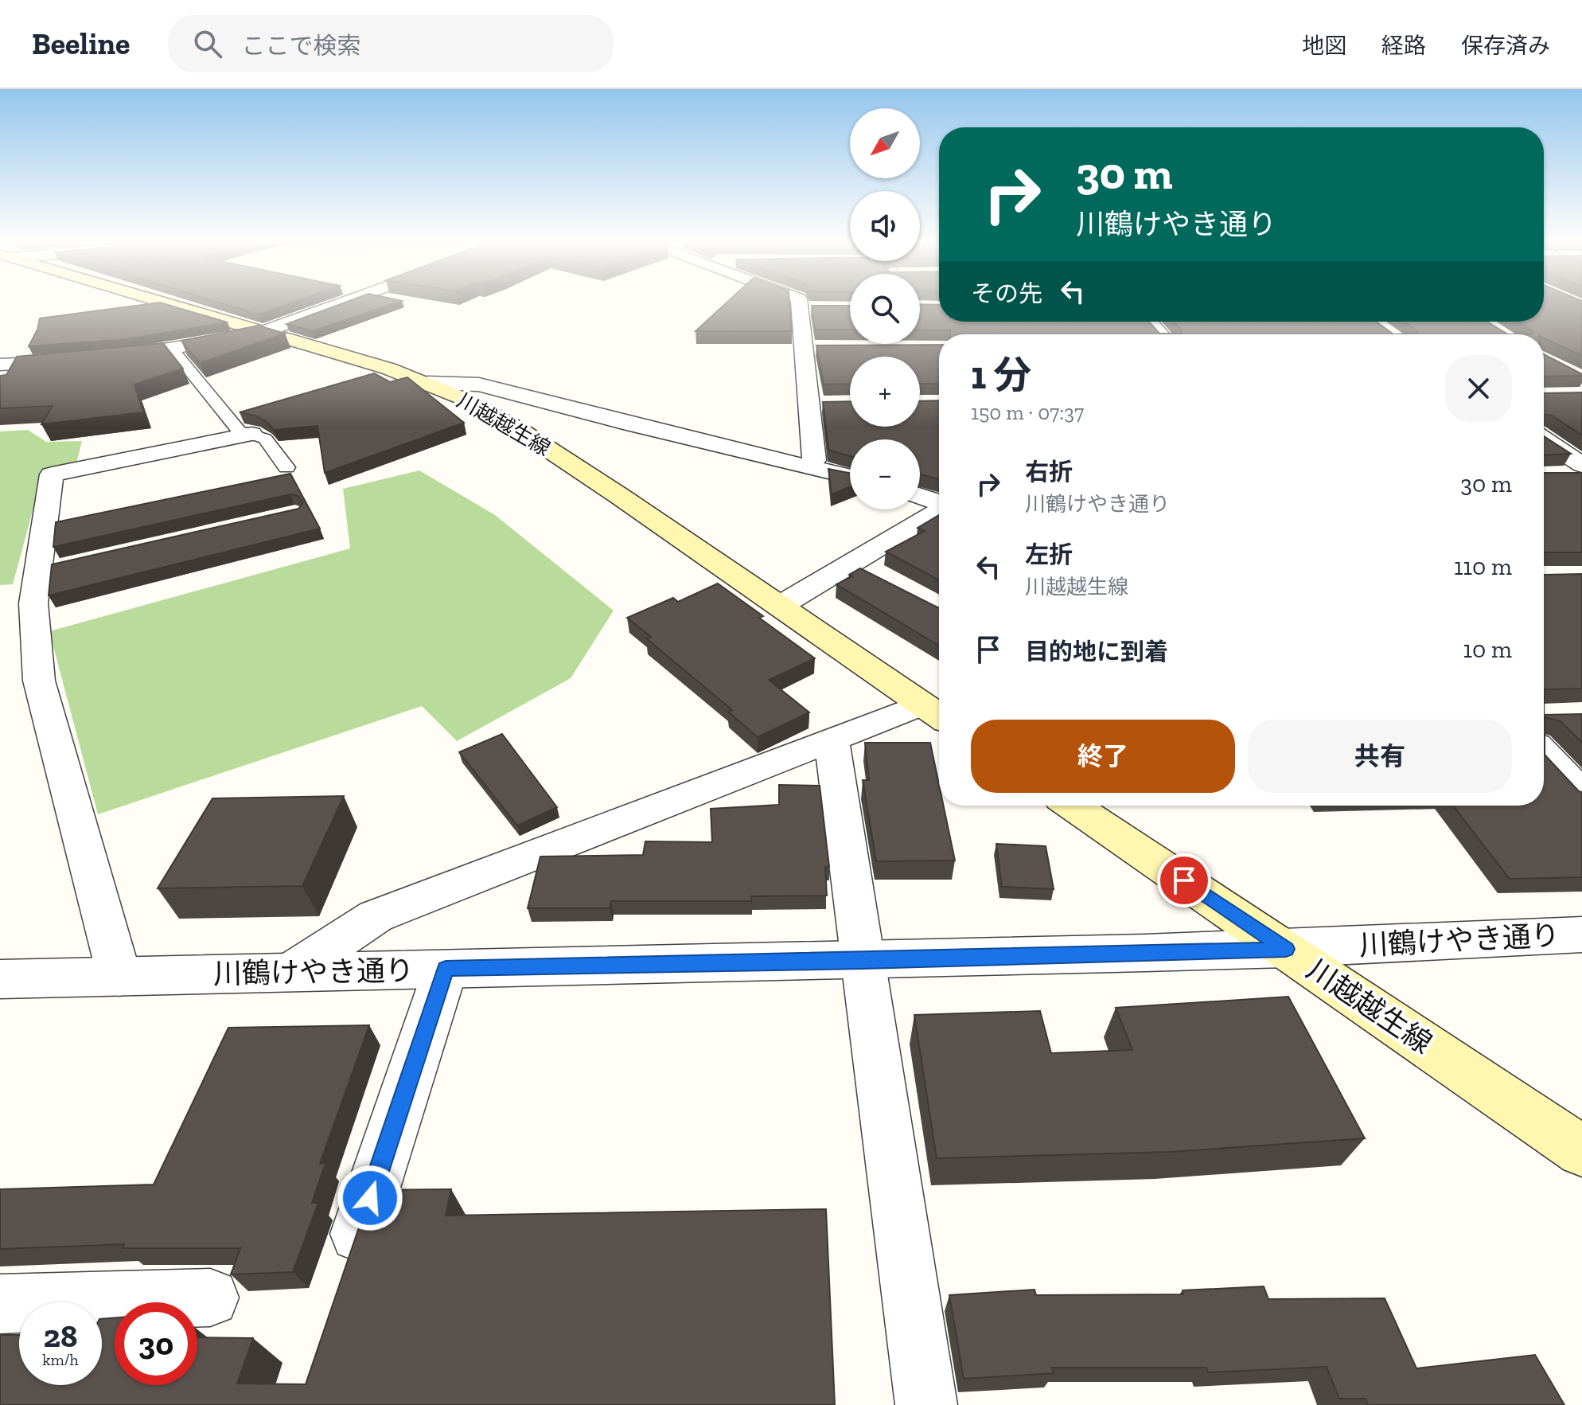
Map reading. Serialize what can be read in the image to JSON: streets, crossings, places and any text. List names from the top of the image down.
{
  "streets": {
    "main road": ["川越越生線"],
    "street": ["川鶴けやき通り"]
  },
  "crossings": [
    ["川越越生線", "川鶴けやき通り"]
  ],
  "north": "bottom left",
  "page": {
    "header": "Beeline",
    "search": "ここで検索",
    "nav": ["地図", "経路", "保存済み"],
    "map_buttons": ["+", "−"],
    "turn": ["30 m", "川鶴けやき通り"],
    "then": "その先",
    "heading": ["1 分", "150 m · 07:37"],
    "list": [
      {
        "name": "右折",
        "note": "川鶴けやき通り",
        "value": "30 m"
      },
      {
        "name": "左折",
        "note": "川越越生線",
        "value": "110 m"
      },
      {
        "name": "目的地に到着",
        "value": "10 m"
      }
    ],
    "buttons": ["終了", "共有"],
    "speed": "28 km/h",
    "limit": "30"
  }
}
